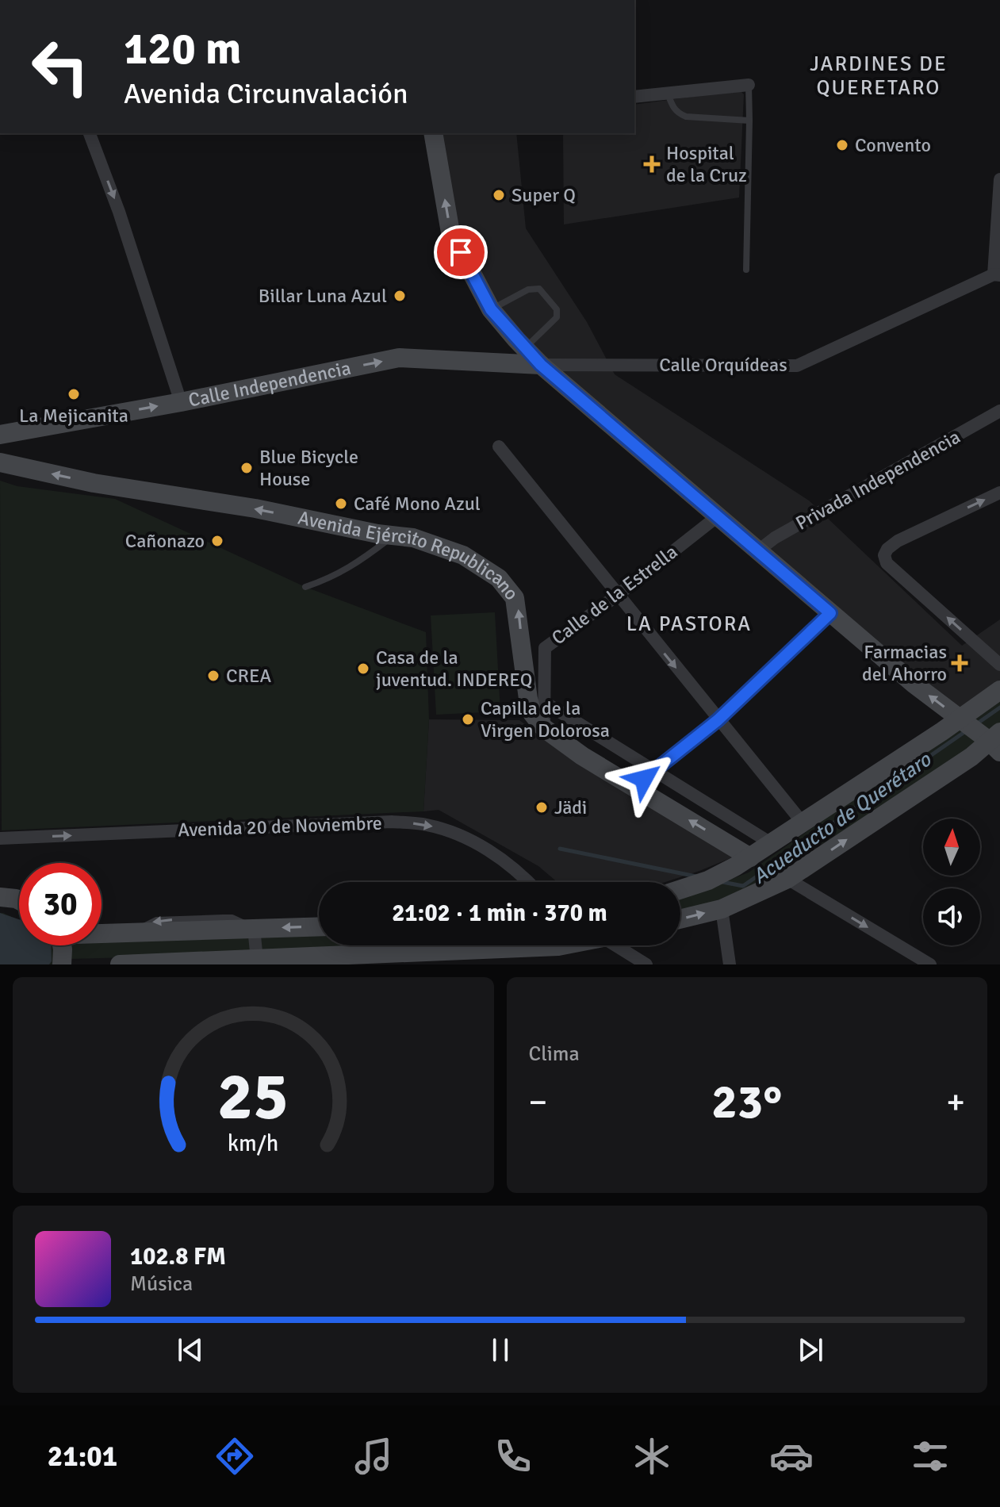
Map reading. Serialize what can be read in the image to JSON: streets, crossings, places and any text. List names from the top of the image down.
{
  "streets": {
    "street": [
      "Calle Orquídeas",
      "Calle Independencia",
      "Privada Independencia",
      "Avenida Ejército Republicano",
      "Calle de la Estrella",
      "Avenida 20 de Noviembre"
    ]
  },
  "crossings": [
    ["Calle Orquídeas", "Calle Independencia"],
    ["Avenida Ejército Republicano", "Calle de la Estrella"]
  ],
  "one_way": ["Calle Independencia"],
  "districts": ["JARDINES DE QUERETARO", "LA PASTORA"],
  "water": ["Acueducto de Querétaro"],
  "places": {
    "other": [
      "Convento",
      "Super Q",
      "Billar Luna Azul",
      "La Mejicanita",
      "Blue Bicycle House",
      "Café Mono Azul",
      "Cañonazo",
      "Casa de la juventud. INDEREQ",
      "CREA",
      "Capilla de la Virgen Dolorosa",
      "Jädi"
    ],
    "health": ["Hospital de la Cruz", "Farmacias del Ahorro"]
  },
  "north": "top",
  "page": {
    "turn": ["120 m", "Avenida Circunvalación"],
    "limit": "30",
    "trip": "21:02 · 1 min · 370 m",
    "tile": "Clima",
    "heat": ["−", "23°", "+"],
    "song": ["102.8 FM", "Música"],
    "tabs": "21:01",
    "gauge": ["25", "km/h"]
  }
}
